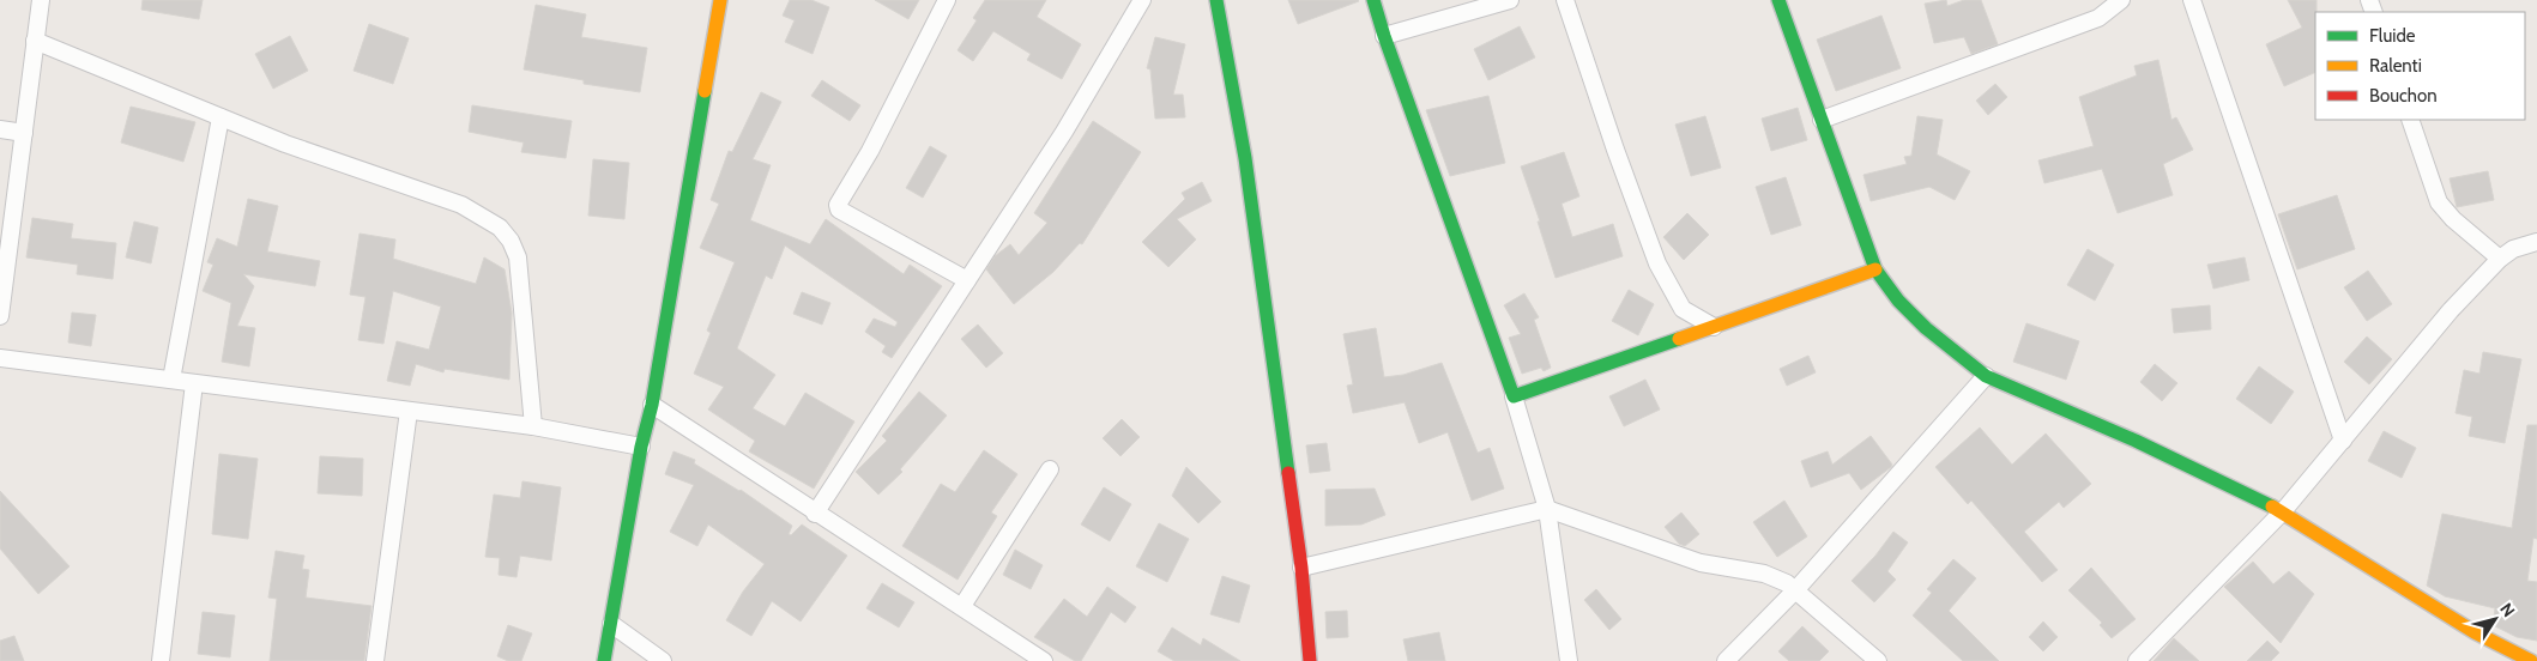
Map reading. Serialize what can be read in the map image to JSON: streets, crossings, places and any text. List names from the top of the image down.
{
  "legend": ["Fluide", "Ralenti", "Bouchon"],
  "north": "top right"
}
